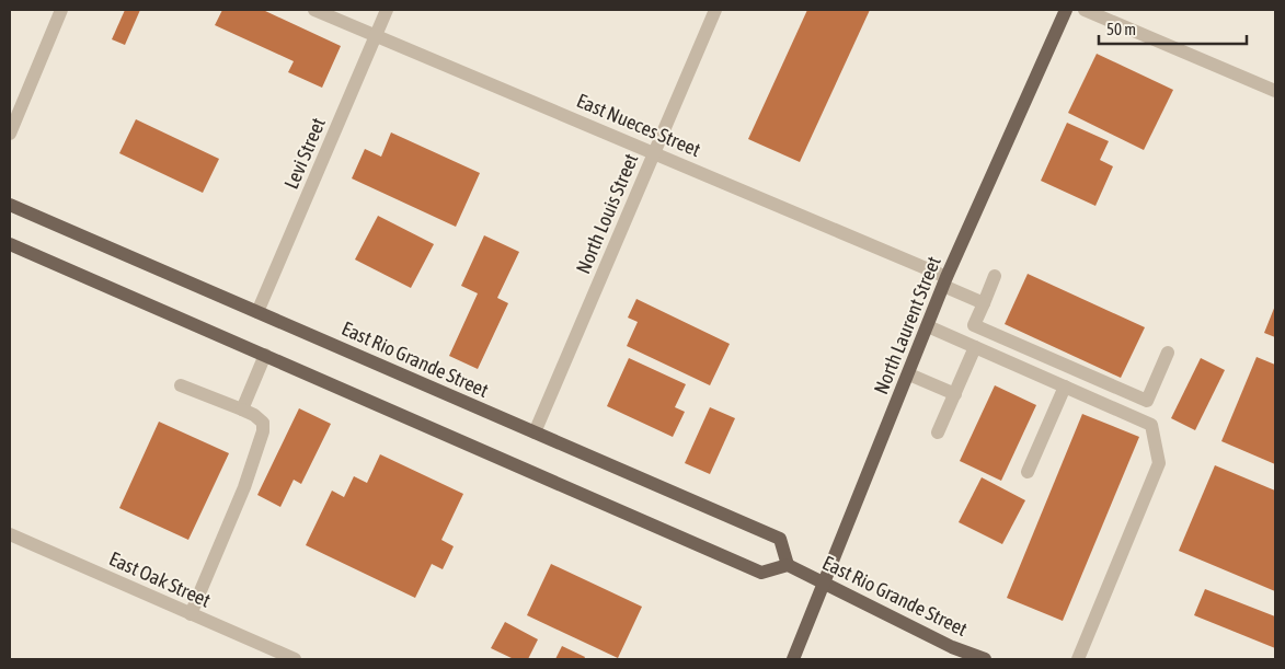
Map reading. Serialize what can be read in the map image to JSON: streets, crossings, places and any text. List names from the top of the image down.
{
  "streets": {
    "main road": ["North Laurent Street", "East Rio Grande Street"],
    "street": [
      "East Nueces Street",
      "Levi Street",
      "North Louis Street",
      "East Oak Street"
    ]
  },
  "crossings": [
    ["East Nueces Street", "Levi Street"],
    ["East Nueces Street", "North Louis Street"],
    ["East Nueces Street", "North Laurent Street"],
    ["Levi Street", "East Rio Grande Street"],
    ["North Louis Street", "East Rio Grande Street"],
    ["North Laurent Street", "East Rio Grande Street"]
  ],
  "scale_bar": "50 m"
}
